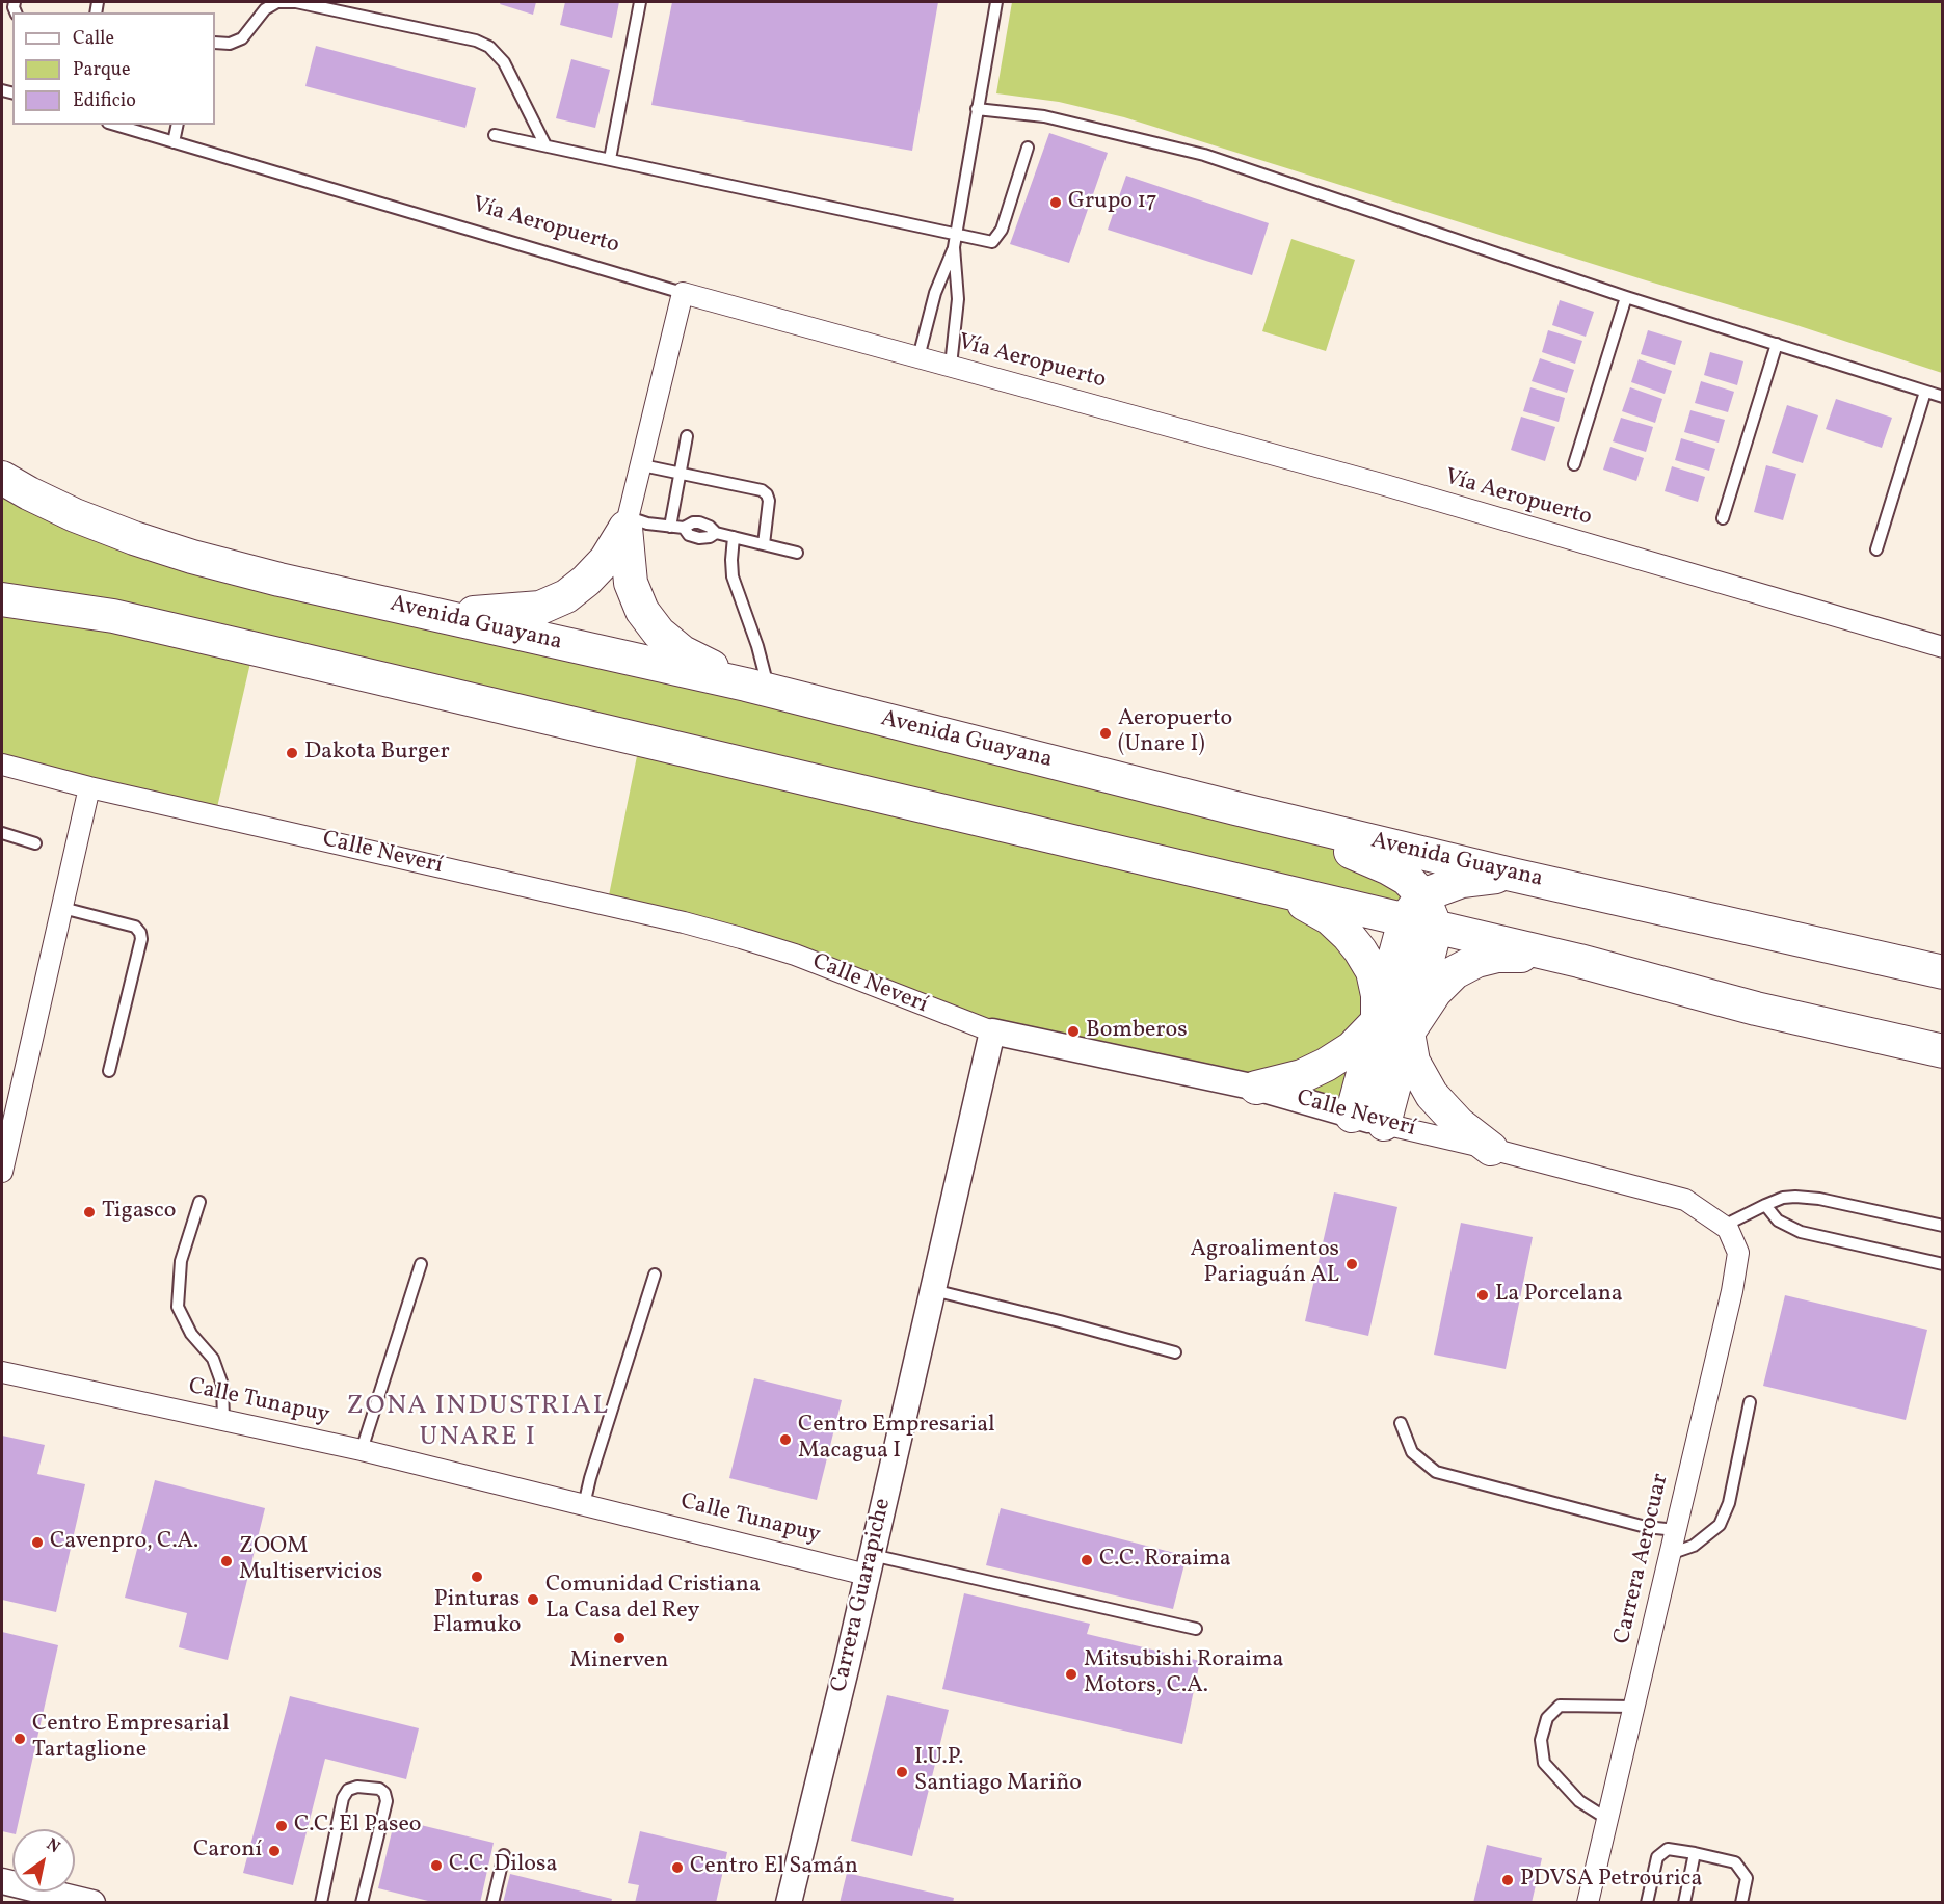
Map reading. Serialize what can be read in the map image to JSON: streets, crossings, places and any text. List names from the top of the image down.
{
  "streets": {
    "main road": ["Avenida Guayana"],
    "street": [
      "Vía Aeropuerto",
      "Calle Neverí",
      "Calle Tunapuy",
      "Carrera Aerocuar",
      "Carrera Guarapiche"
    ]
  },
  "crossings": [
    ["Calle Neverí", "Carrera Aerocuar"],
    ["Calle Neverí", "Carrera Guarapiche"],
    ["Calle Tunapuy", "Carrera Guarapiche"]
  ],
  "districts": ["ZONA INDUSTRIAL UNARE I"],
  "places": [
    "Grupo 17",
    "Aeropuerto (Unare I)",
    "Dakota Burger",
    "Bomberos",
    "Tigasco",
    "Agroalimentos Pariaguán AL",
    "La Porcelana",
    "Centro Empresarial Macagua I",
    "Cavenpro, C.A.",
    "C.C. Roraima",
    "ZOOM Multiservicios",
    "Pinturas Flamuko",
    "Comunidad Cristiana La Casa del Rey",
    "Minerven",
    "Mitsubishi Roraima Motors, C.A.",
    "Centro Empresarial Tartaglione",
    "I.U.P. Santiago Mariño",
    "C.C. El Paseo",
    "Caroní",
    "C.C. Dilosa",
    "Centro El Samán",
    "PDVSA Petrourica"
  ],
  "legend": ["Calle", "Parque", "Edificio"],
  "north": "top right"
}
